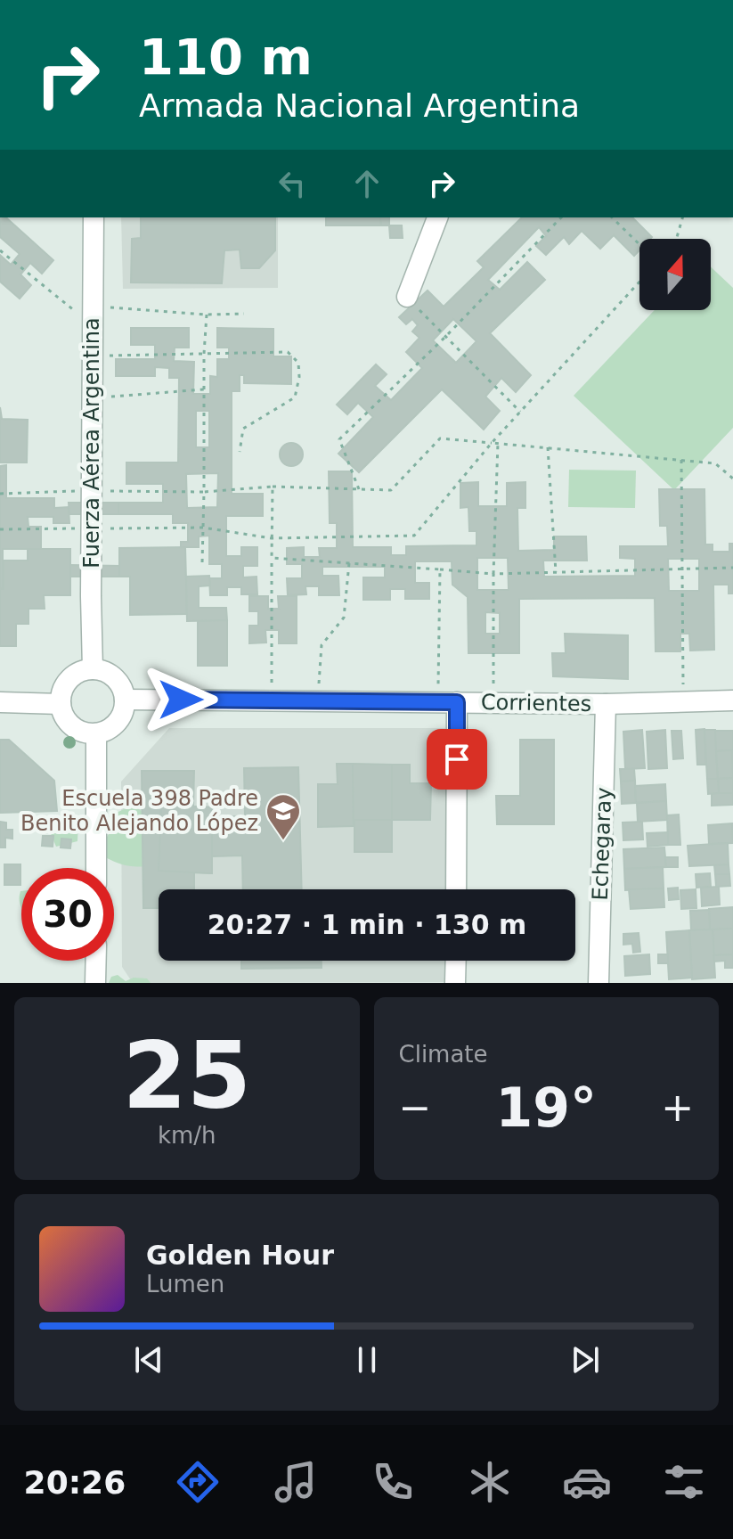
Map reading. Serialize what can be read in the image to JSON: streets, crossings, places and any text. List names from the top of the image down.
{
  "streets": {
    "street": ["Fuerza Aérea Argentina", "Corrientes", "Echegaray"]
  },
  "crossings": [
    ["Fuerza Aérea Argentina", "Corrientes"],
    ["Corrientes", "Echegaray"]
  ],
  "places": {
    "school or university": ["Escuela 398 Padre Benito Alejando López"]
  },
  "north": "top",
  "page": {
    "turn": ["110 m", "Armada Nacional Argentina"],
    "limit": "30",
    "trip": "20:27 · 1 min · 130 m",
    "tile": [
      ["25", "km/h"],
      "Climate"
    ],
    "heat": ["−", "19°", "+"],
    "song": ["Golden Hour", "Lumen"],
    "tabs": "20:26"
  }
}
